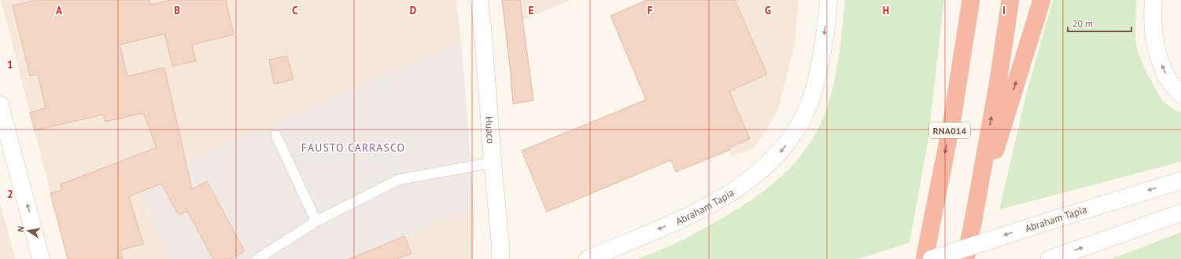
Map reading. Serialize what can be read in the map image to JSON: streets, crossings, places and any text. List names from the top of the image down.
{
  "streets": {
    "highway": ["RNA014"],
    "street": ["Huaco", "Abraham Tapia"]
  },
  "one_way": ["Abraham Tapia"],
  "districts": ["FAUSTO CARRASCO"],
  "scale_bar": "20 m",
  "north": "left",
  "grid": {
    "columns": [
      "A",
      "B",
      "C",
      "D",
      "E",
      "F",
      "G",
      "H",
      "I"
    ],
    "rows": ["1", "2"]
  }
}
